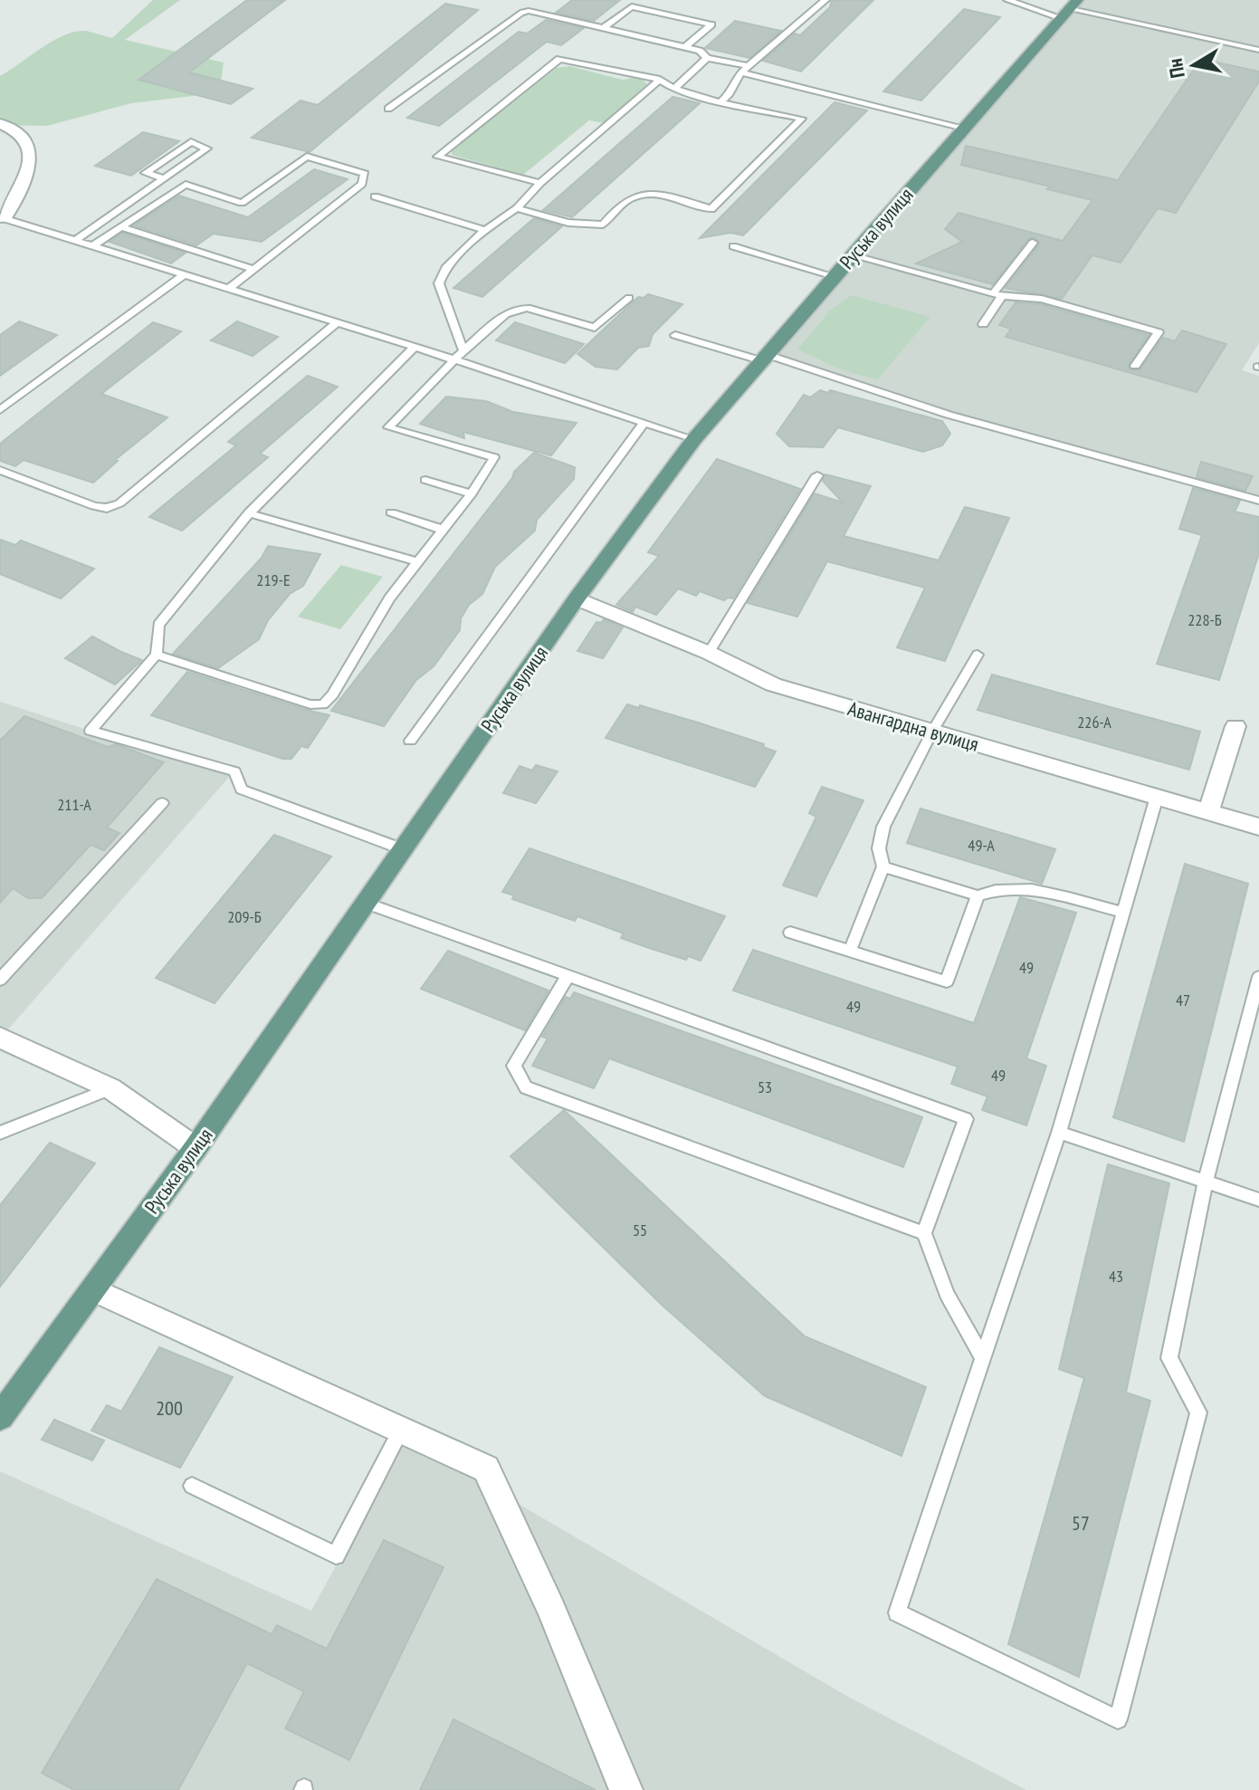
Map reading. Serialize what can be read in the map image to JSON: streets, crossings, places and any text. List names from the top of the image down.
{
  "streets": {
    "main road": ["Руська вулиця"],
    "street": ["Авангардна вулиця"]
  },
  "crossings": [
    ["Руська вулиця", "Авангардна вулиця"]
  ],
  "house_numbers": [
    "219-Е",
    "228-Б",
    "226-А",
    "211-А",
    "49-А",
    "209-Б",
    "49",
    "47",
    "49",
    "49",
    "53",
    "55",
    "43",
    "200",
    "57"
  ],
  "north": "left"
}
